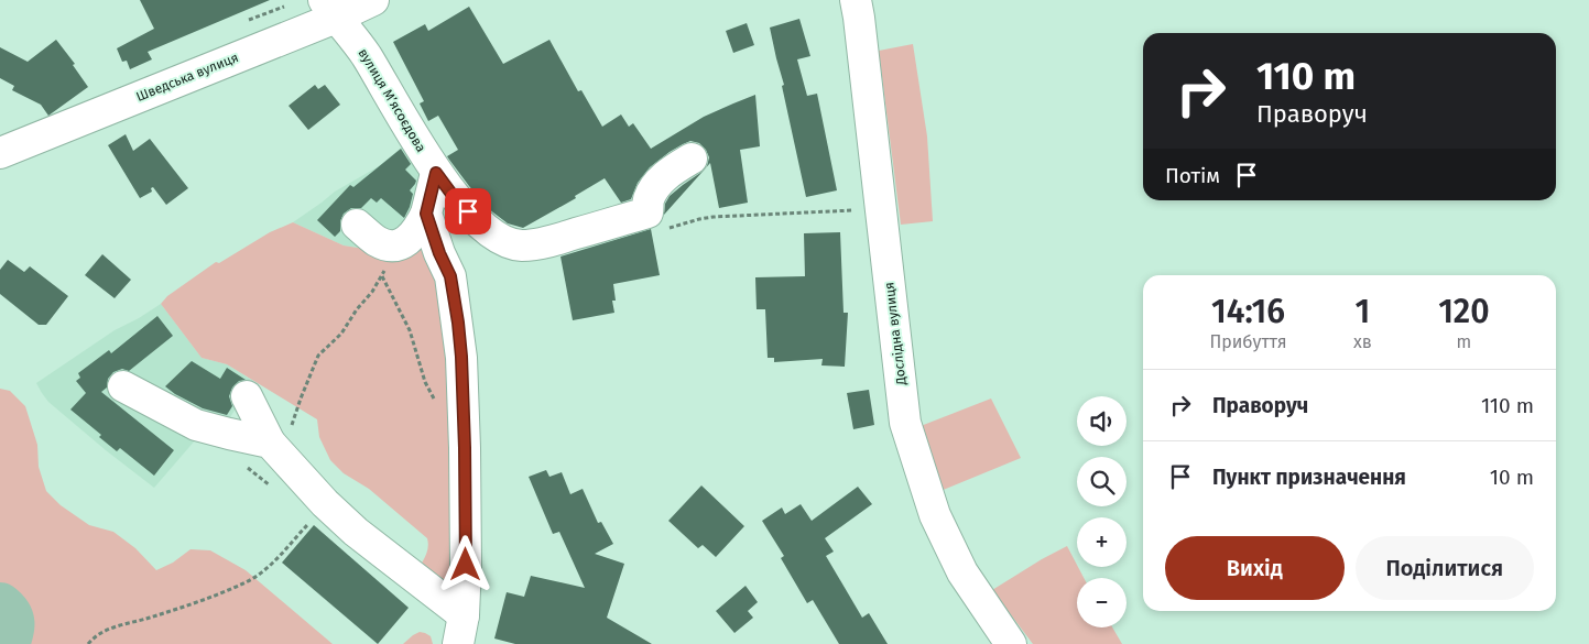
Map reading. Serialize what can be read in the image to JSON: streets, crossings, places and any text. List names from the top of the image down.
{
  "streets": {
    "street": ["Шведська вулиця", "вулиця Мʼясоєдова", "Дослідна вулиця"]
  },
  "crossings": [
    ["Шведська вулиця", "вулиця Мʼясоєдова"]
  ],
  "page": {
    "turn": ["110 m", "Праворуч"],
    "then": "Потім",
    "eta": [
      "14:16",
      "Прибуття",
      "1",
      "хв",
      "120",
      "m"
    ],
    "list": [
      {
        "name": "Праворуч",
        "value": "110 m"
      },
      {
        "name": "Пункт призначення",
        "value": "10 m"
      }
    ],
    "map_buttons": ["+", "−"],
    "buttons": ["Вихід", "Поділитися"]
  }
}
